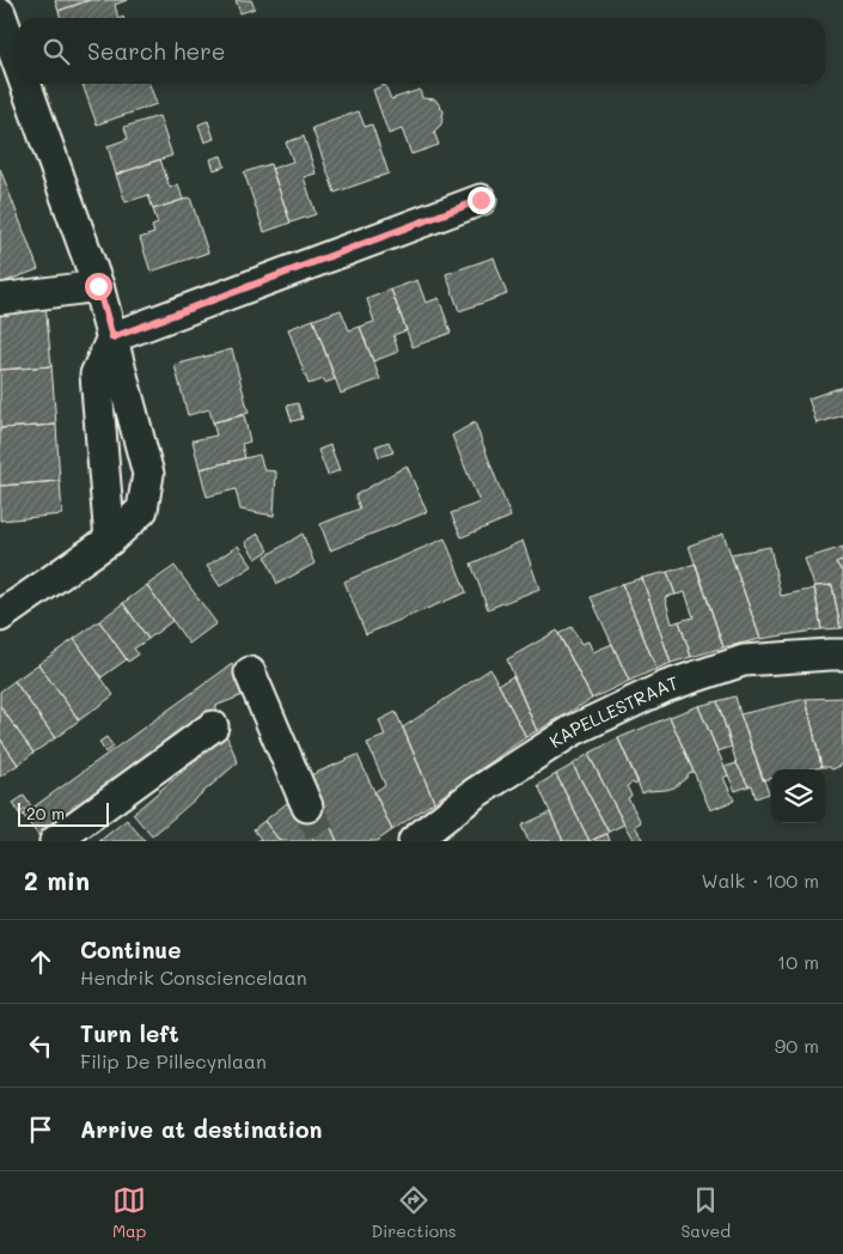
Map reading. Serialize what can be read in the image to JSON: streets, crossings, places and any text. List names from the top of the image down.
{
  "streets": {
    "street": ["KAPELLESTRAAT"]
  },
  "scale_bar": "20 m",
  "page": {
    "search": "Search here",
    "scale": "20 m",
    "heading": ["2 min", "Walk · 100 m"],
    "list": [
      ["Continue", "Hendrik Consciencelaan", "10 m"],
      ["Turn left", "Filip De Pillecynlaan", "90 m"],
      "Arrive at destination"
    ],
    "nav": ["Map", "Directions", "Saved"]
  }
}
